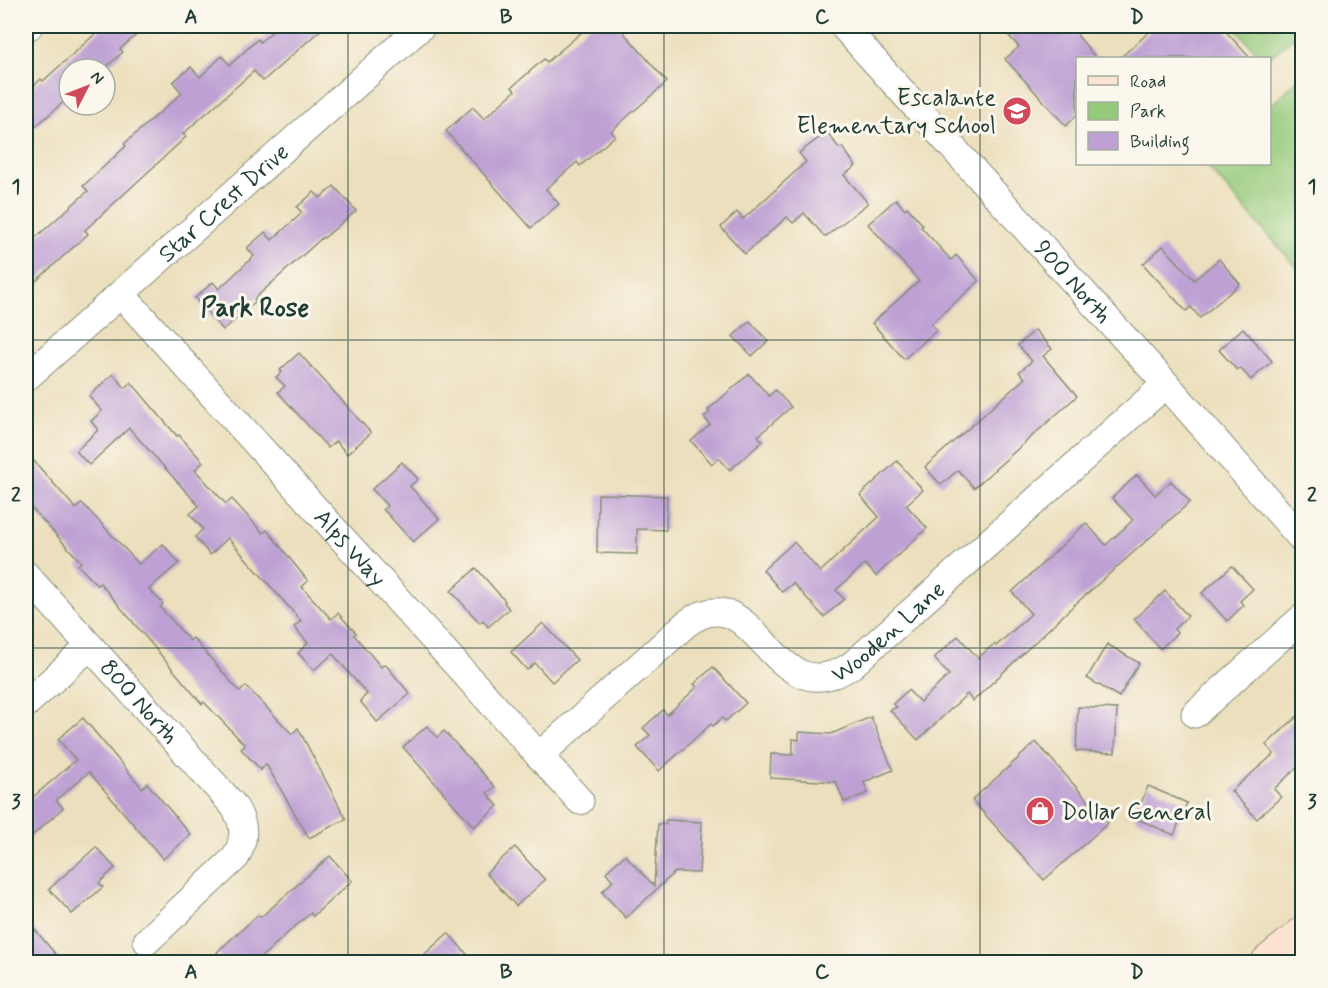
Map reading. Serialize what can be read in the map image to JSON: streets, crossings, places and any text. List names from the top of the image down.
{
  "streets": {
    "street": [
      "Star Crest Drive",
      "900 North",
      "Alps Way",
      "Wooden Lane",
      "800 North"
    ]
  },
  "crossings": [
    ["Star Crest Drive", "Alps Way"],
    ["900 North", "Wooden Lane"],
    ["Alps Way", "Wooden Lane"]
  ],
  "districts": ["Park Rose"],
  "places": {
    "school or university": ["Escalante Elementary School"],
    "shop": ["Dollar General"]
  },
  "legend": ["Road", "Park", "Building"],
  "north": "top right",
  "grid": {
    "columns": [
      "A",
      "B",
      "C",
      "D"
    ],
    "rows": ["1", "2", "3"]
  }
}
